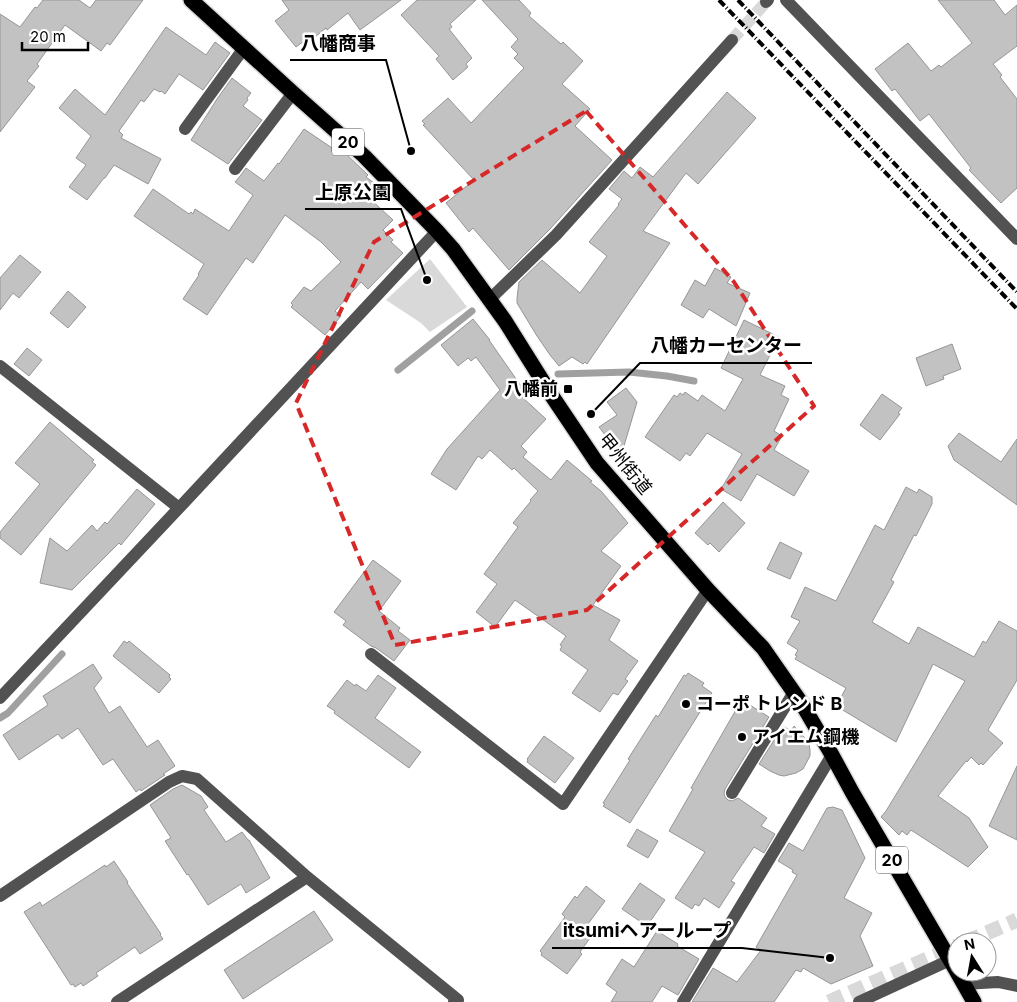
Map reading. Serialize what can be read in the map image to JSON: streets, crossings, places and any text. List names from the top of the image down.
{
  "streets": {
    "highway": ["20", "甲州街道"]
  },
  "places": {
    "other": [
      "八幡商事",
      "上原公園",
      "八幡カーセンター",
      "コーポ トレンド B",
      "アイエム鋼機",
      "itsumiヘアーループ"
    ],
    "transit": ["八幡前"]
  },
  "scale_bar": "20 m",
  "north": "top"
}
